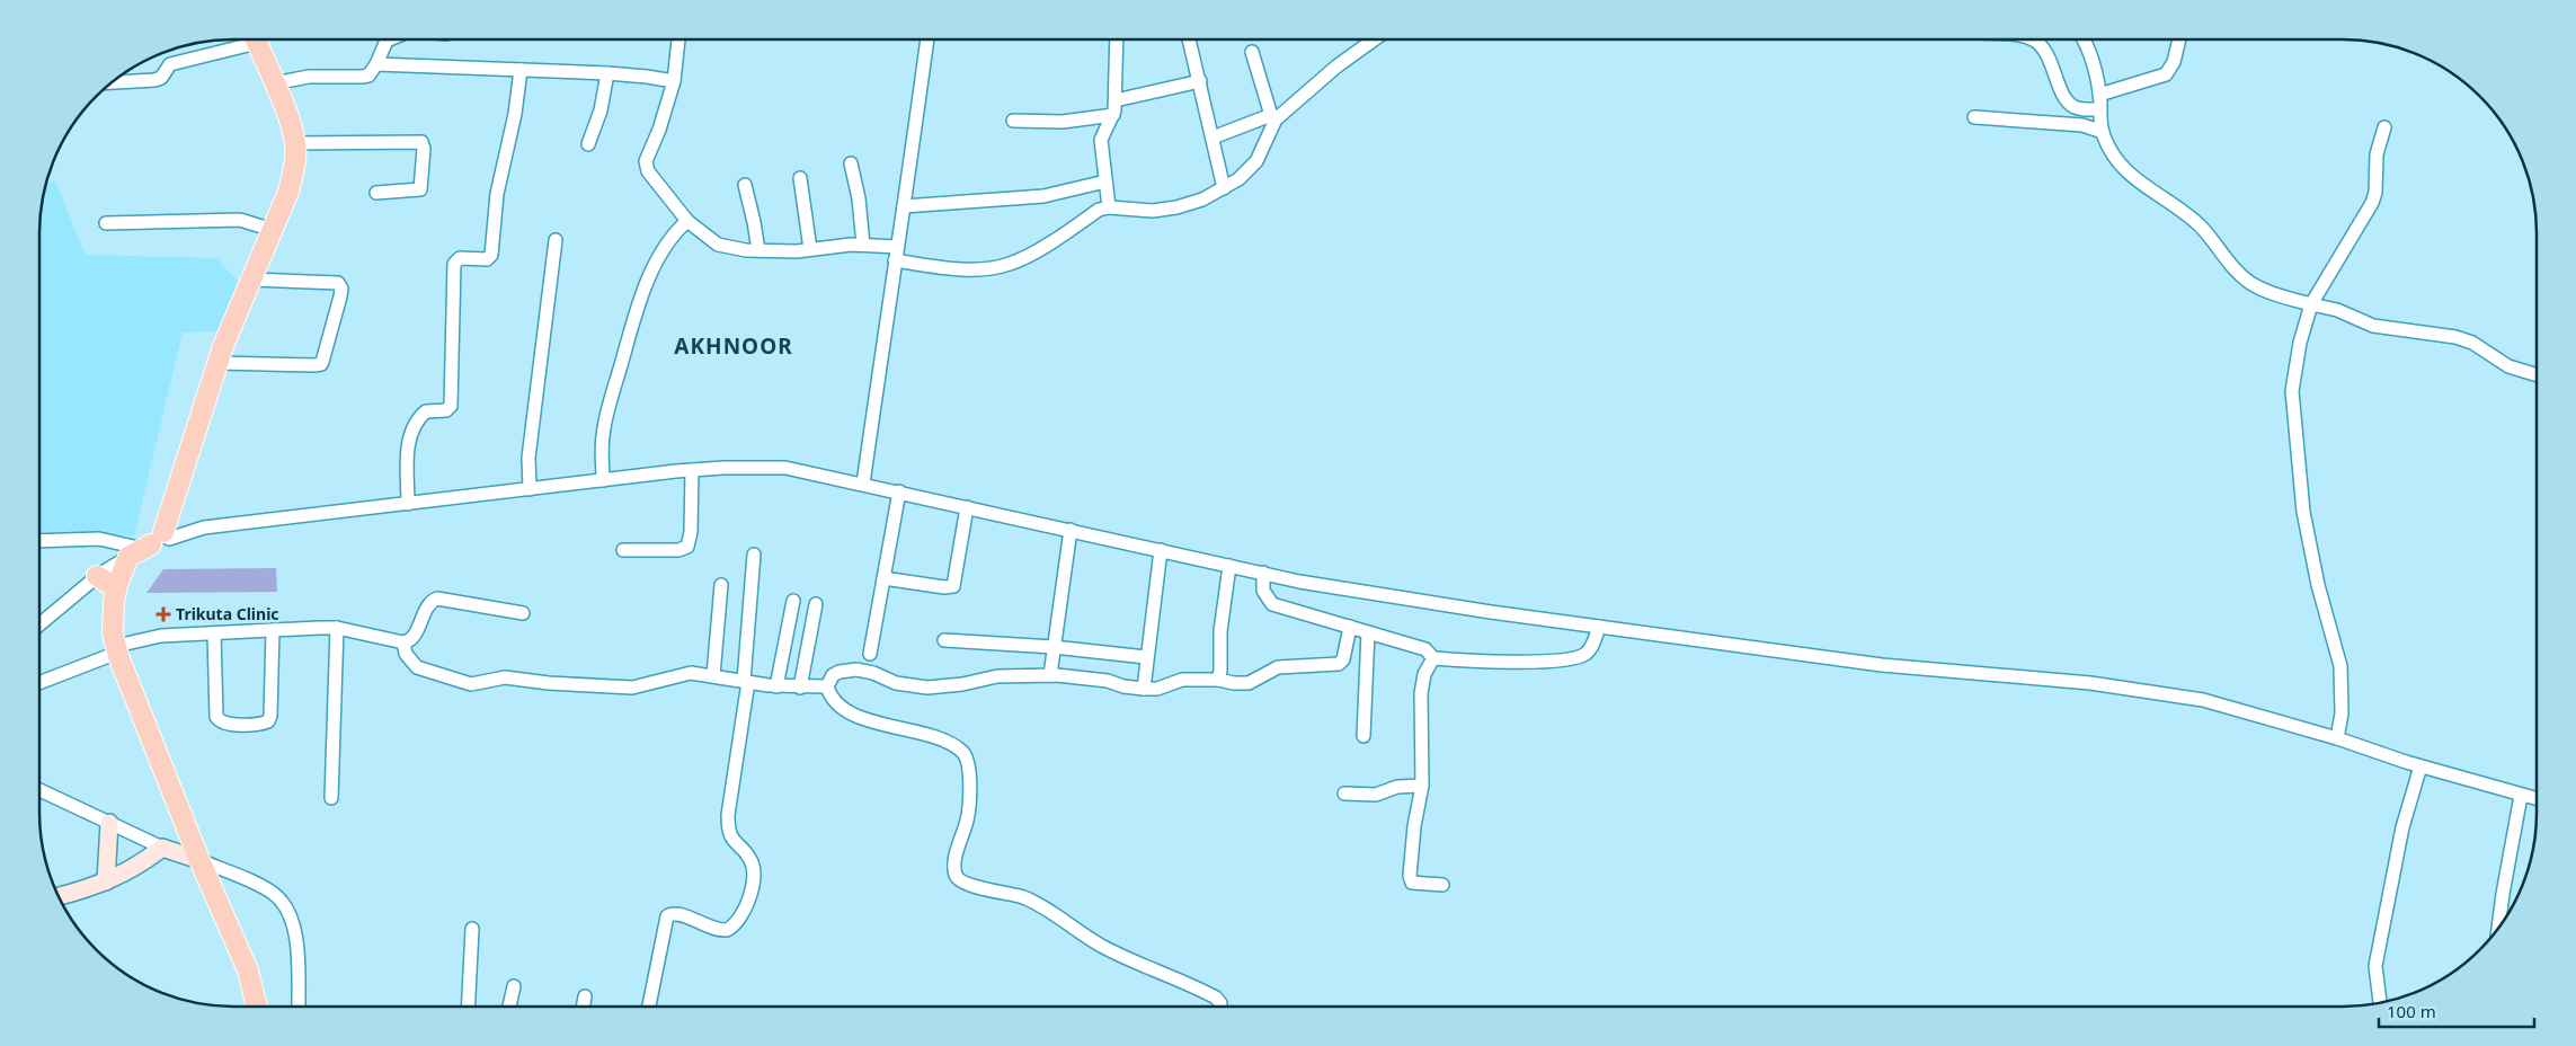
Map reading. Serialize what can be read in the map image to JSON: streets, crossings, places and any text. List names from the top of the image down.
{
  "districts": ["AKHNOOR"],
  "places": {
    "health": ["Trikuta Clinic"]
  },
  "scale_bar": "100 m"
}
